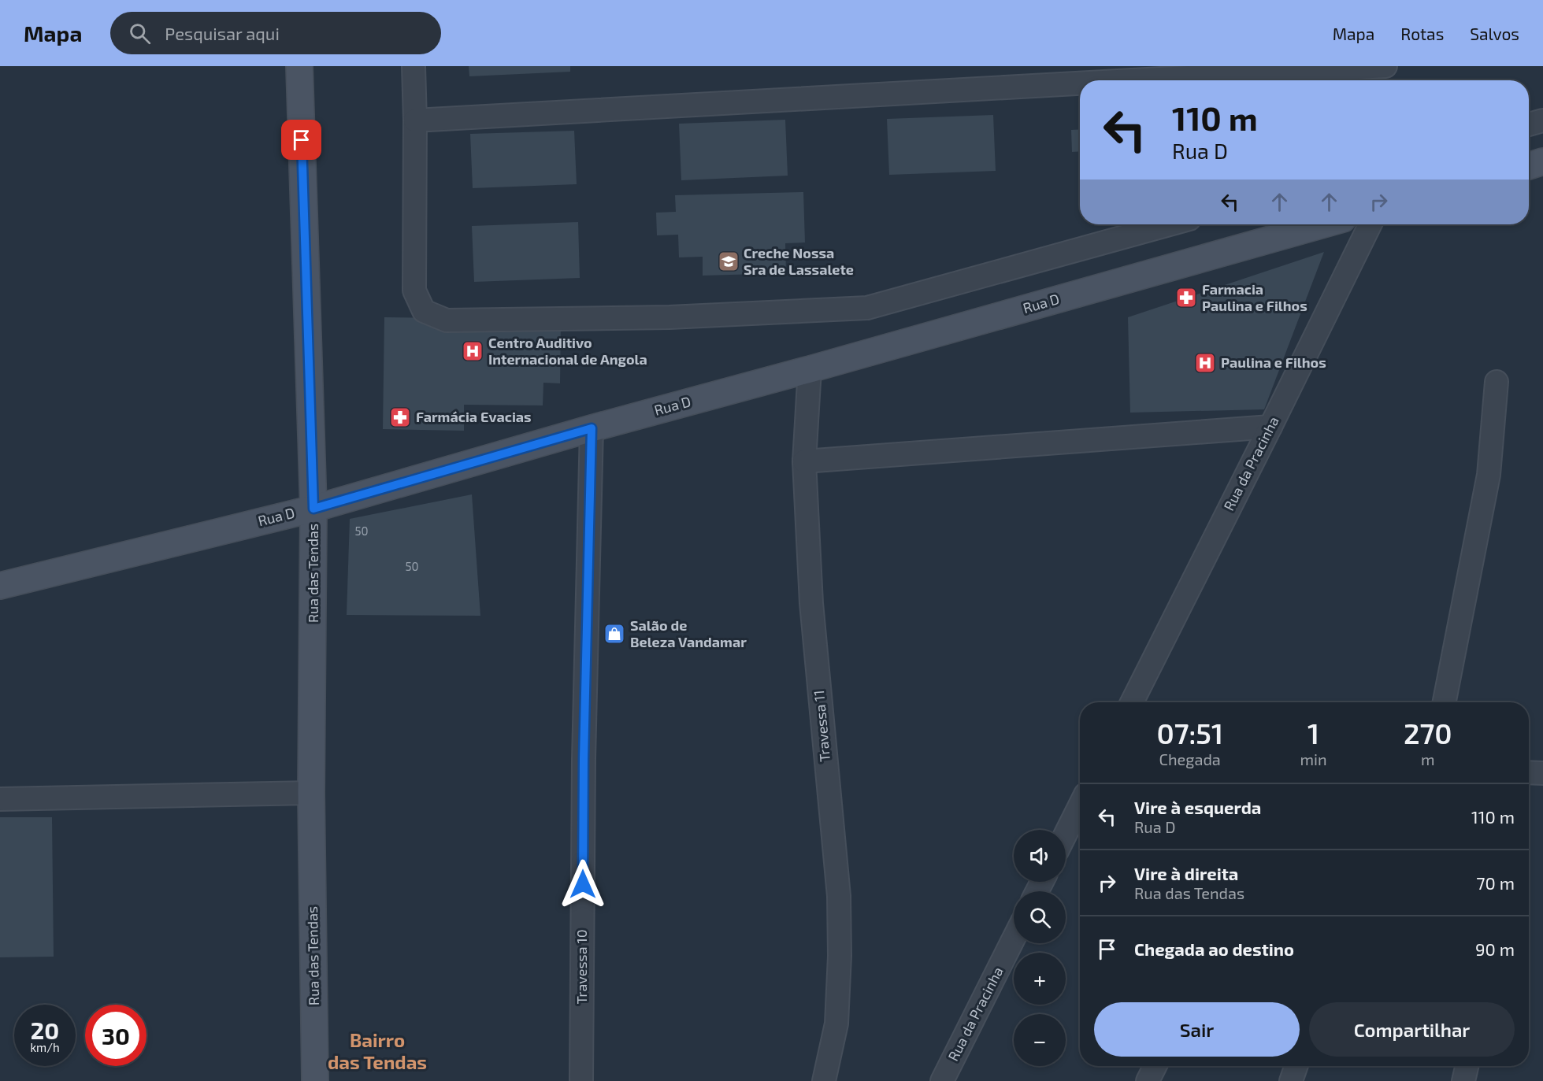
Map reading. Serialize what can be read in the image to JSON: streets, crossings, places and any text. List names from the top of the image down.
{
  "streets": {
    "street": [
      "Rua D",
      "Rua da Pracinha",
      "Rua das Tendas",
      "Travessa 11",
      "Travessa 10"
    ]
  },
  "crossings": [
    ["Rua D", "Rua das Tendas"],
    ["Rua D", "Travessa 11"],
    ["Rua D", "Travessa 10"]
  ],
  "districts": ["Bairro das Tendas"],
  "places": {
    "school or university": ["Creche Nossa Sra de Lassalete"],
    "pharmacy": ["Farmacia Paulina e Filhos", "Farmácia Evacias"],
    "hospital": ["Centro Auditivo Internacional de Angola", "Paulina e Filhos"],
    "shop": ["Salão de Beleza Vandamar"]
  },
  "house_numbers": ["50", "50"],
  "page": {
    "header": "Mapa",
    "search": "Pesquisar aqui",
    "nav": ["Mapa", "Rotas", "Salvos"],
    "turn": ["110 m", "Rua D"],
    "eta": [
      "07:51",
      "Chegada",
      "1",
      "min",
      "270",
      "m"
    ],
    "list": [
      {
        "name": "Vire à esquerda",
        "note": "Rua D",
        "value": "110 m"
      },
      {
        "name": "Vire à direita",
        "note": "Rua das Tendas",
        "value": "70 m"
      },
      {
        "name": "Chegada ao destino",
        "value": "90 m"
      }
    ],
    "map_buttons": ["+", "−"],
    "buttons": ["Sair", "Compartilhar"],
    "speed": "20 km/h",
    "limit": "30"
  }
}
